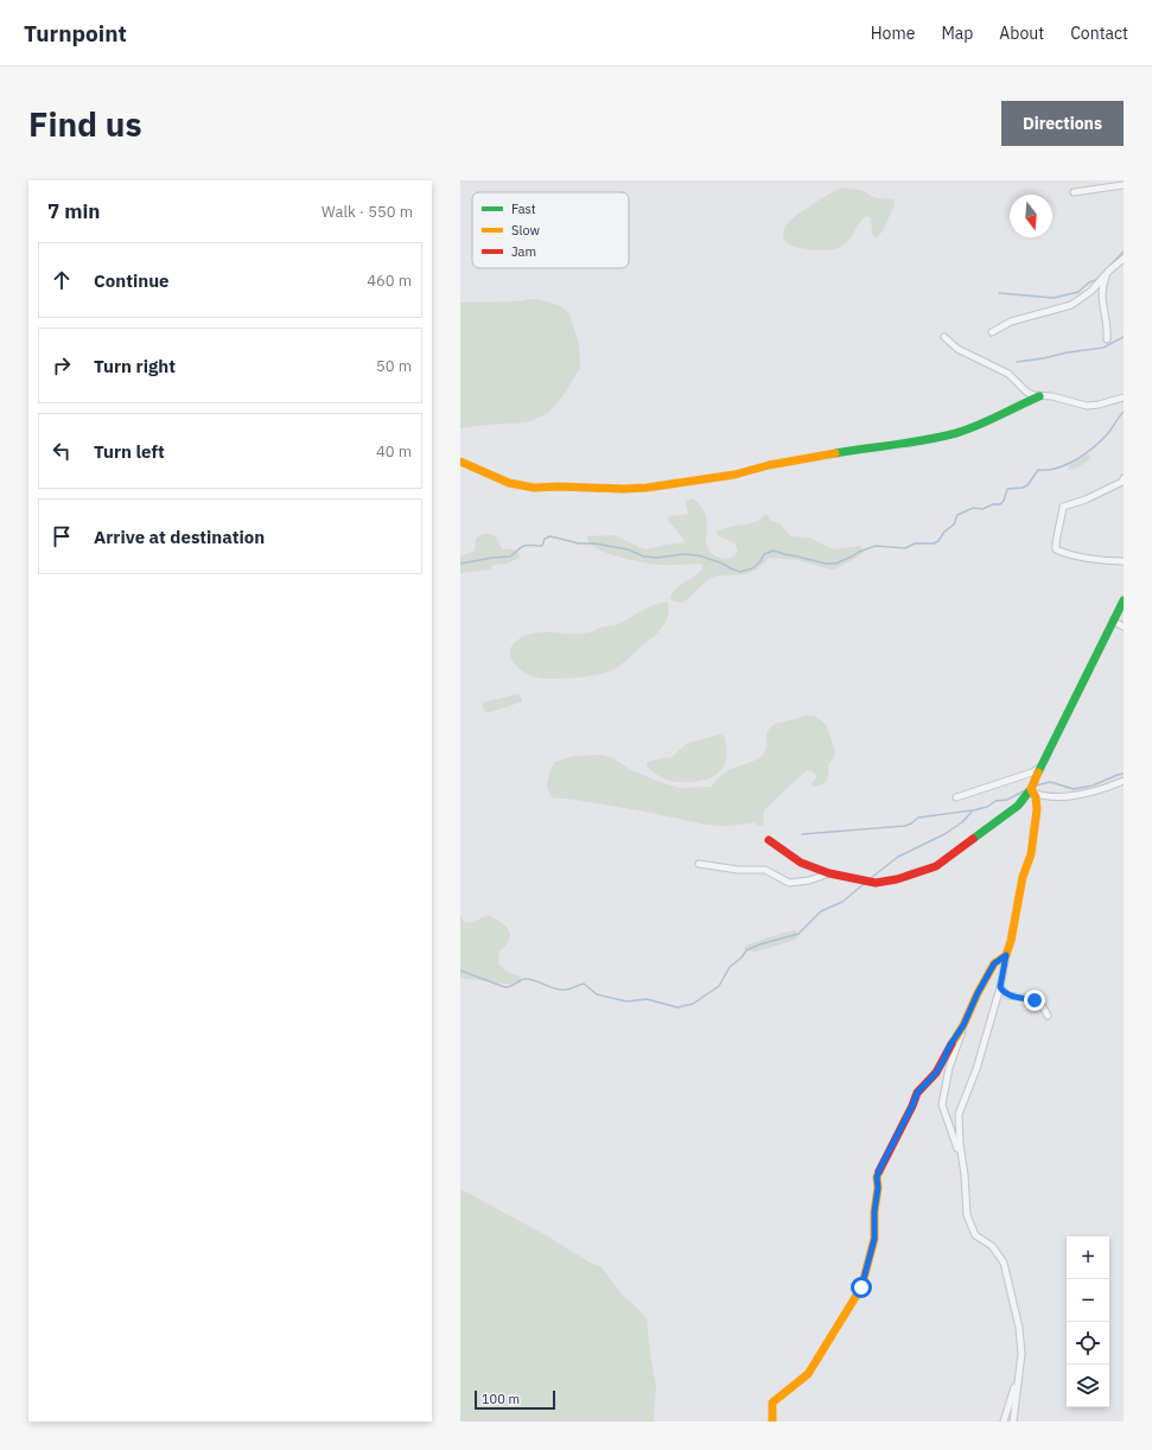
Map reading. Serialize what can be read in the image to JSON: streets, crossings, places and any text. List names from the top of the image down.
{
  "legend": ["Fast", "Slow", "Jam"],
  "scale_bar": "100 m",
  "north": "bottom",
  "page": {
    "header": "Turnpoint",
    "nav": [
      "Home",
      "Map",
      "About",
      "Contact"
    ],
    "buttons": "Directions",
    "title": "Find us",
    "heading": ["7 min", "Walk · 550 m"],
    "list": [
      ["Continue", "460 m"],
      ["Turn right", "50 m"],
      ["Turn left", "40 m"],
      "Arrive at destination"
    ],
    "map_buttons": ["+", "−"],
    "scale": "100 m"
  }
}
